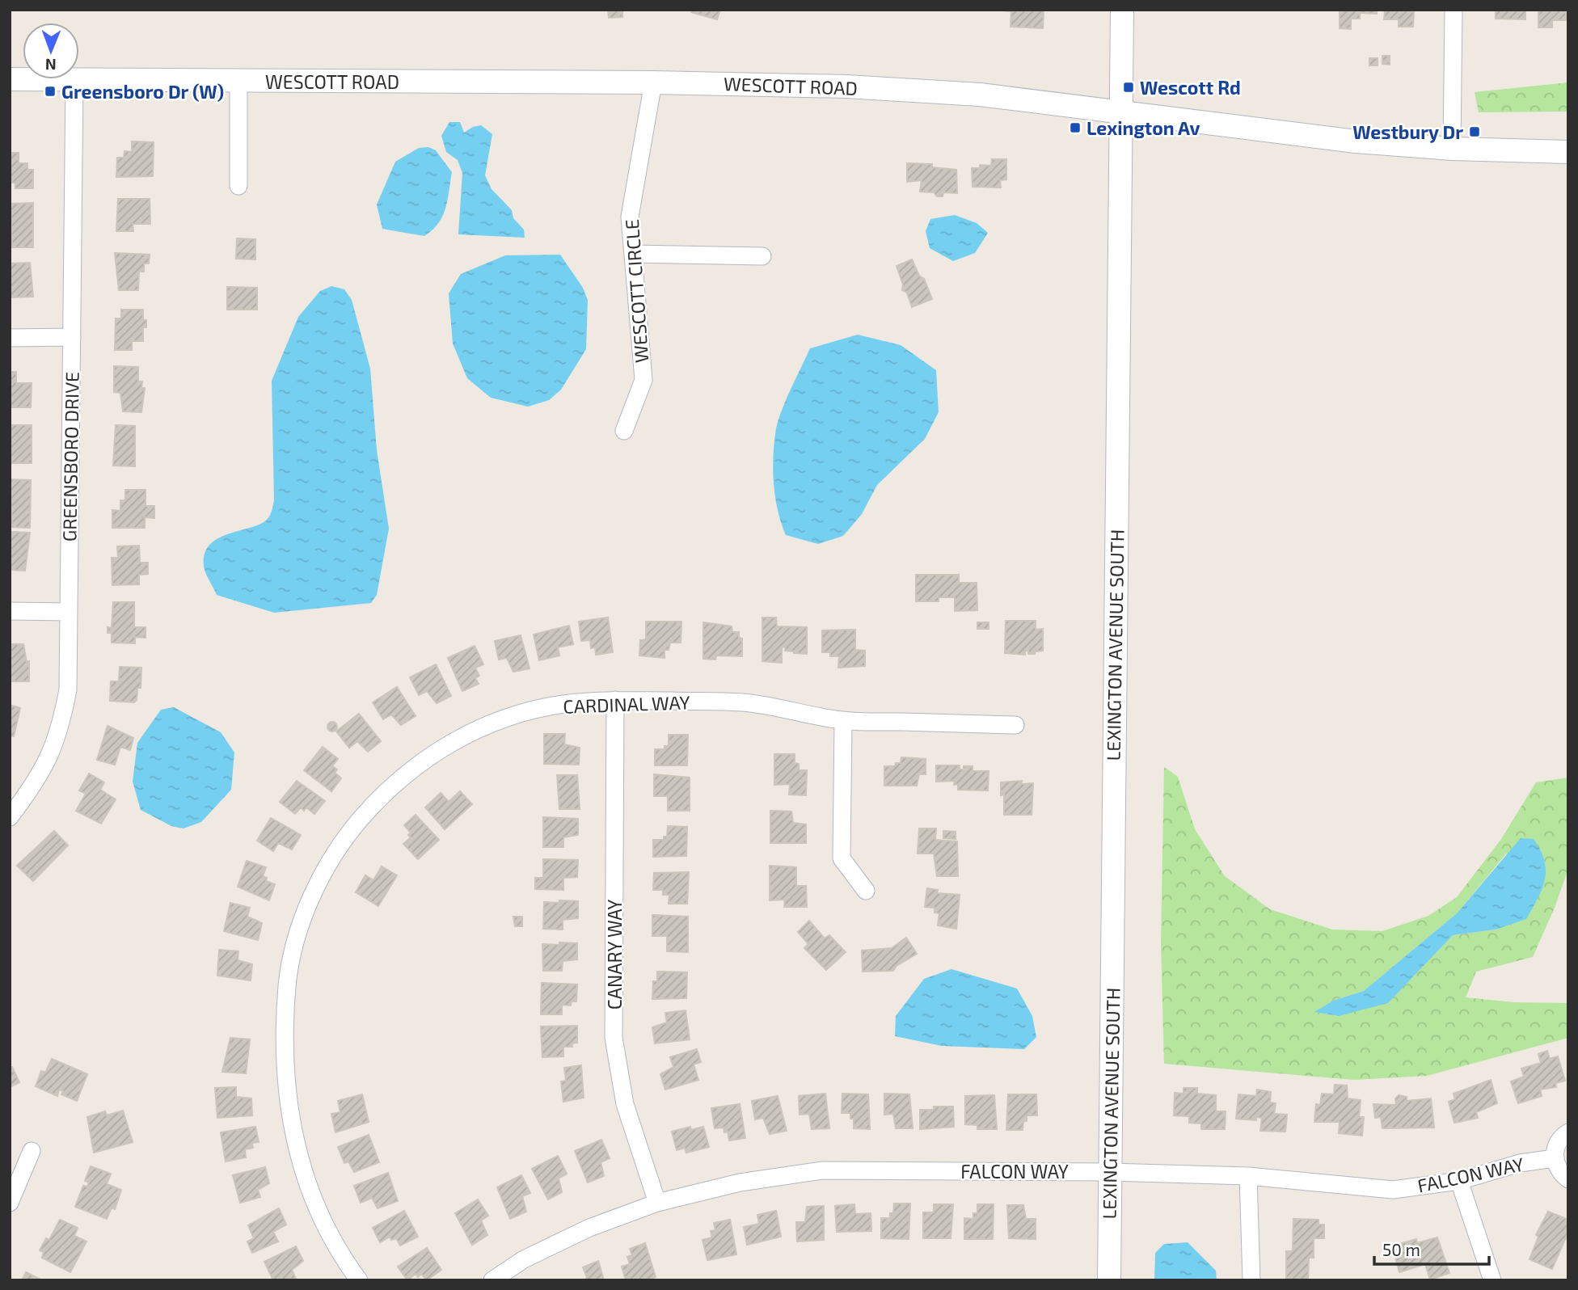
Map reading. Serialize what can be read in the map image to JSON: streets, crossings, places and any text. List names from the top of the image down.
{
  "streets": {
    "street": [
      "WESCOTT ROAD",
      "WESCOTT CIRCLE",
      "GREENSBORO DRIVE",
      "LEXINGTON AVENUE SOUTH",
      "CARDINAL WAY",
      "CANARY WAY",
      "FALCON WAY"
    ]
  },
  "crossings": [
    ["WESCOTT ROAD", "WESCOTT CIRCLE"],
    ["WESCOTT ROAD", "GREENSBORO DRIVE"],
    ["WESCOTT ROAD", "LEXINGTON AVENUE SOUTH"],
    ["LEXINGTON AVENUE SOUTH", "FALCON WAY"],
    ["CARDINAL WAY", "CANARY WAY"],
    ["CANARY WAY", "FALCON WAY"]
  ],
  "places": {
    "transit": [
      "Wescott Rd",
      "Greensboro Dr (W)",
      "Lexington Av",
      "Westbury Dr"
    ]
  },
  "scale_bar": "50 m",
  "north": "bottom"
}
